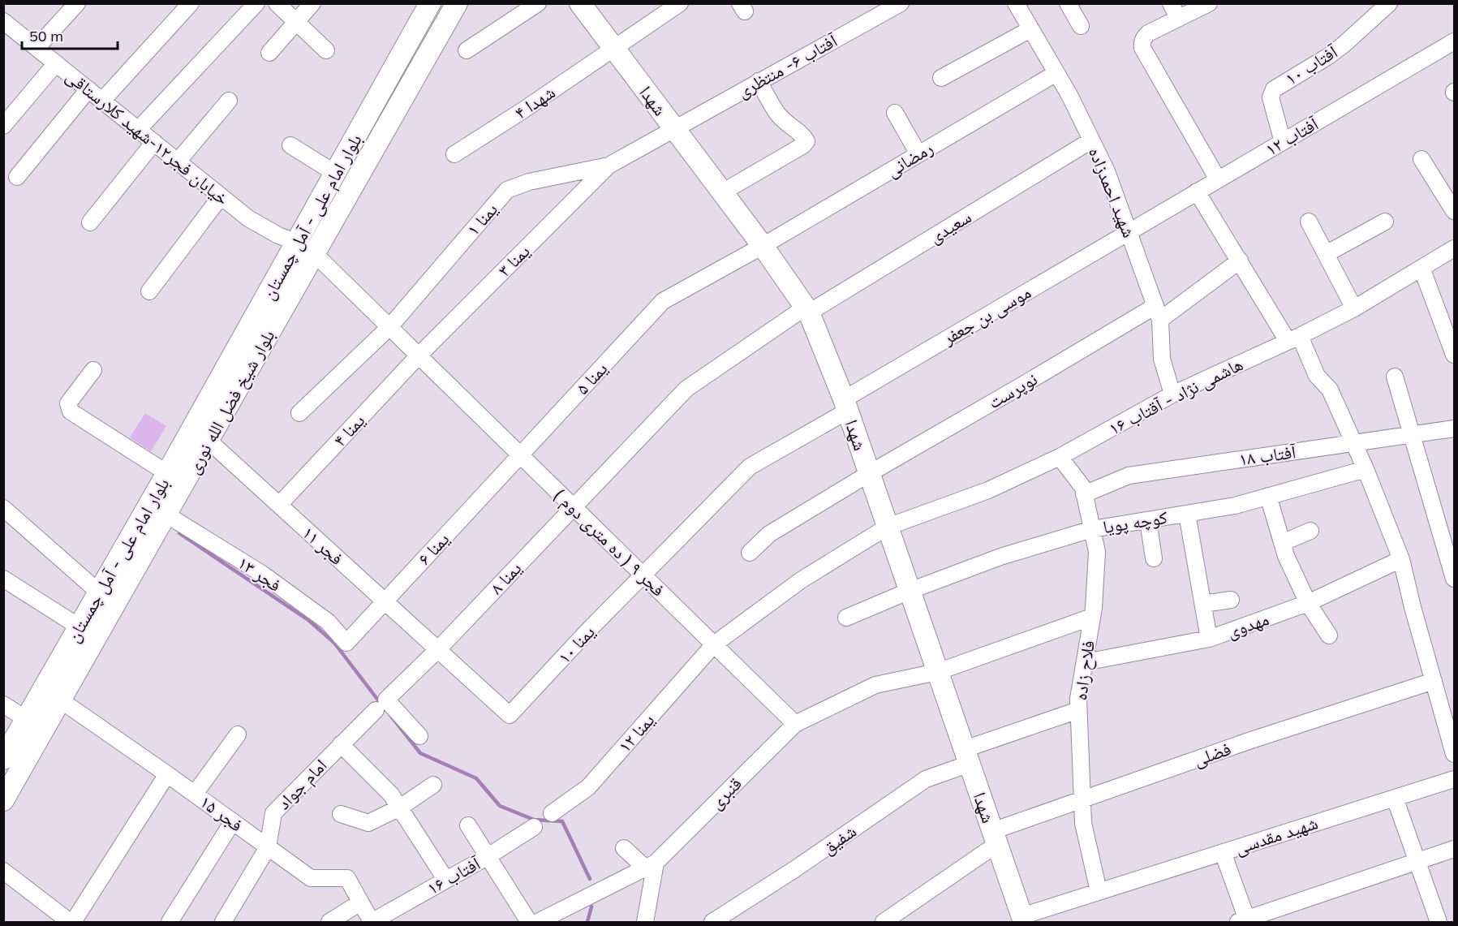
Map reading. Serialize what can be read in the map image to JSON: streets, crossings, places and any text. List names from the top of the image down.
{
  "streets": {
    "main road": ["شهدا", "بلوار امام علی - آمل چمستان", "بلوار شیخ فضل الله نوری"],
    "street": [
      "آفتاب ۱۰",
      "آفتاب ۶- منتظری",
      "شهدا ۴",
      "آفتاب ۱۲",
      "خيابان فجر۱۲-شهيد كلارستاقی",
      "رمضانی",
      "شهید احمدزاده",
      "یمنا ۱",
      "سعیدی",
      "یمنا ۳",
      "موسی بن جعفر",
      "یمنا ۵",
      "نوپرست",
      "هاشمی نژاد - آقتاب ۱۶",
      "یمنا ۴",
      "آفتاب ۱۸",
      "کوچه پویا",
      "فجر ۹ ( ده متری دوم )",
      "فجر ۱۱",
      "یمنا ۶",
      "فجر ۱۳",
      "یمنا ۸",
      "مهدوی",
      "یمنا ۱۰",
      "فلاح زاده",
      "یمنا ۱۲",
      "فضلی",
      "امام جواد",
      "قنبری",
      "فجر ۱۵",
      "شهید مقدسی",
      "شفیق",
      "آفتاب ۱۶"
    ]
  },
  "crossings": [
    ["آفتاب ۱۰", "آفتاب ۱۲"],
    ["آفتاب ۶- منتظری", "شهدا"],
    ["آفتاب ۶- منتظری", "یمنا ۱"],
    ["آفتاب ۶- منتظری", "یمنا ۳"],
    ["شهدا", "شهدا ۴"],
    ["شهدا", "رمضانی"],
    ["شهدا", "سعیدی"],
    ["شهدا", "موسی بن جعفر"],
    ["شهدا", "نوپرست"],
    ["شهدا", "هاشمی نژاد - آقتاب ۱۶"],
    ["شهدا", "کوچه پویا"],
    ["شهدا", "فضلی"],
    ["شهدا", "شهید مقدسی"],
    ["شهدا", "شفیق"],
    ["آفتاب ۱۲", "شهید احمدزاده"],
    ["آفتاب ۱۲", "موسی بن جعفر"],
    ["خيابان فجر۱۲-شهيد كلارستاقی", "بلوار امام علی - آمل چمستان"],
    ["رمضانی", "شهید احمدزاده"],
    ["رمضانی", "یمنا ۵"],
    ["شهید احمدزاده", "سعیدی"],
    ["شهید احمدزاده", "موسی بن جعفر"],
    ["شهید احمدزاده", "نوپرست"],
    ["شهید احمدزاده", "هاشمی نژاد - آقتاب ۱۶"],
    ["بلوار امام علی - آمل چمستان", "بلوار شیخ فضل الله نوری"],
    ["یمنا ۱", "یمنا ۳"],
    ["یمنا ۱", "فجر ۹ ( ده متری دوم )"],
    ["سعیدی", "یمنا ۸"],
    ["یمنا ۳", "یمنا ۴"],
    ["یمنا ۳", "فجر ۹ ( ده متری دوم )"],
    ["موسی بن جعفر", "یمنا ۱۰"],
    ["یمنا ۵", "فجر ۹ ( ده متری دوم )"],
    ["یمنا ۵", "یمنا ۶"],
    ["هاشمی نژاد - آقتاب ۱۶", "فلاح زاده"],
    ["هاشمی نژاد - آقتاب ۱۶", "یمنا ۱۲"],
    ["بلوار شیخ فضل الله نوری", "فجر ۹ ( ده متری دوم )"],
    ["بلوار شیخ فضل الله نوری", "فجر ۱۱"],
    ["بلوار شیخ فضل الله نوری", "فجر ۱۳"],
    ["بلوار شیخ فضل الله نوری", "فجر ۱۵"],
    ["یمنا ۴", "فجر ۹ ( ده متری دوم )"],
    ["یمنا ۴", "فجر ۱۱"],
    ["آفتاب ۱۸", "فلاح زاده"],
    ["کوچه پویا", "فلاح زاده"],
    ["فجر ۹ ( ده متری دوم )", "یمنا ۶"],
    ["فجر ۹ ( ده متری دوم )", "یمنا ۸"],
    ["فجر ۹ ( ده متری دوم )", "یمنا ۱۰"],
    ["فجر ۹ ( ده متری دوم )", "یمنا ۱۲"],
    ["فجر ۹ ( ده متری دوم )", "قنبری"],
    ["فجر ۱۱", "یمنا ۶"],
    ["فجر ۱۱", "یمنا ۸"],
    ["فجر ۱۱", "یمنا ۱۰"],
    ["فجر ۱۱", "امام جواد"],
    ["یمنا ۶", "فجر ۱۳"],
    ["یمنا ۸", "امام جواد"],
    ["مهدوی", "فلاح زاده"],
    ["فلاح زاده", "فضلی"],
    ["فلاح زاده", "شهید مقدسی"],
    ["فلاح زاده", "شفیق"],
    ["امام جواد", "فجر ۱۵"],
    ["فجر ۱۵", "آفتاب ۱۶"]
  ],
  "scale_bar": "50 m"
}
